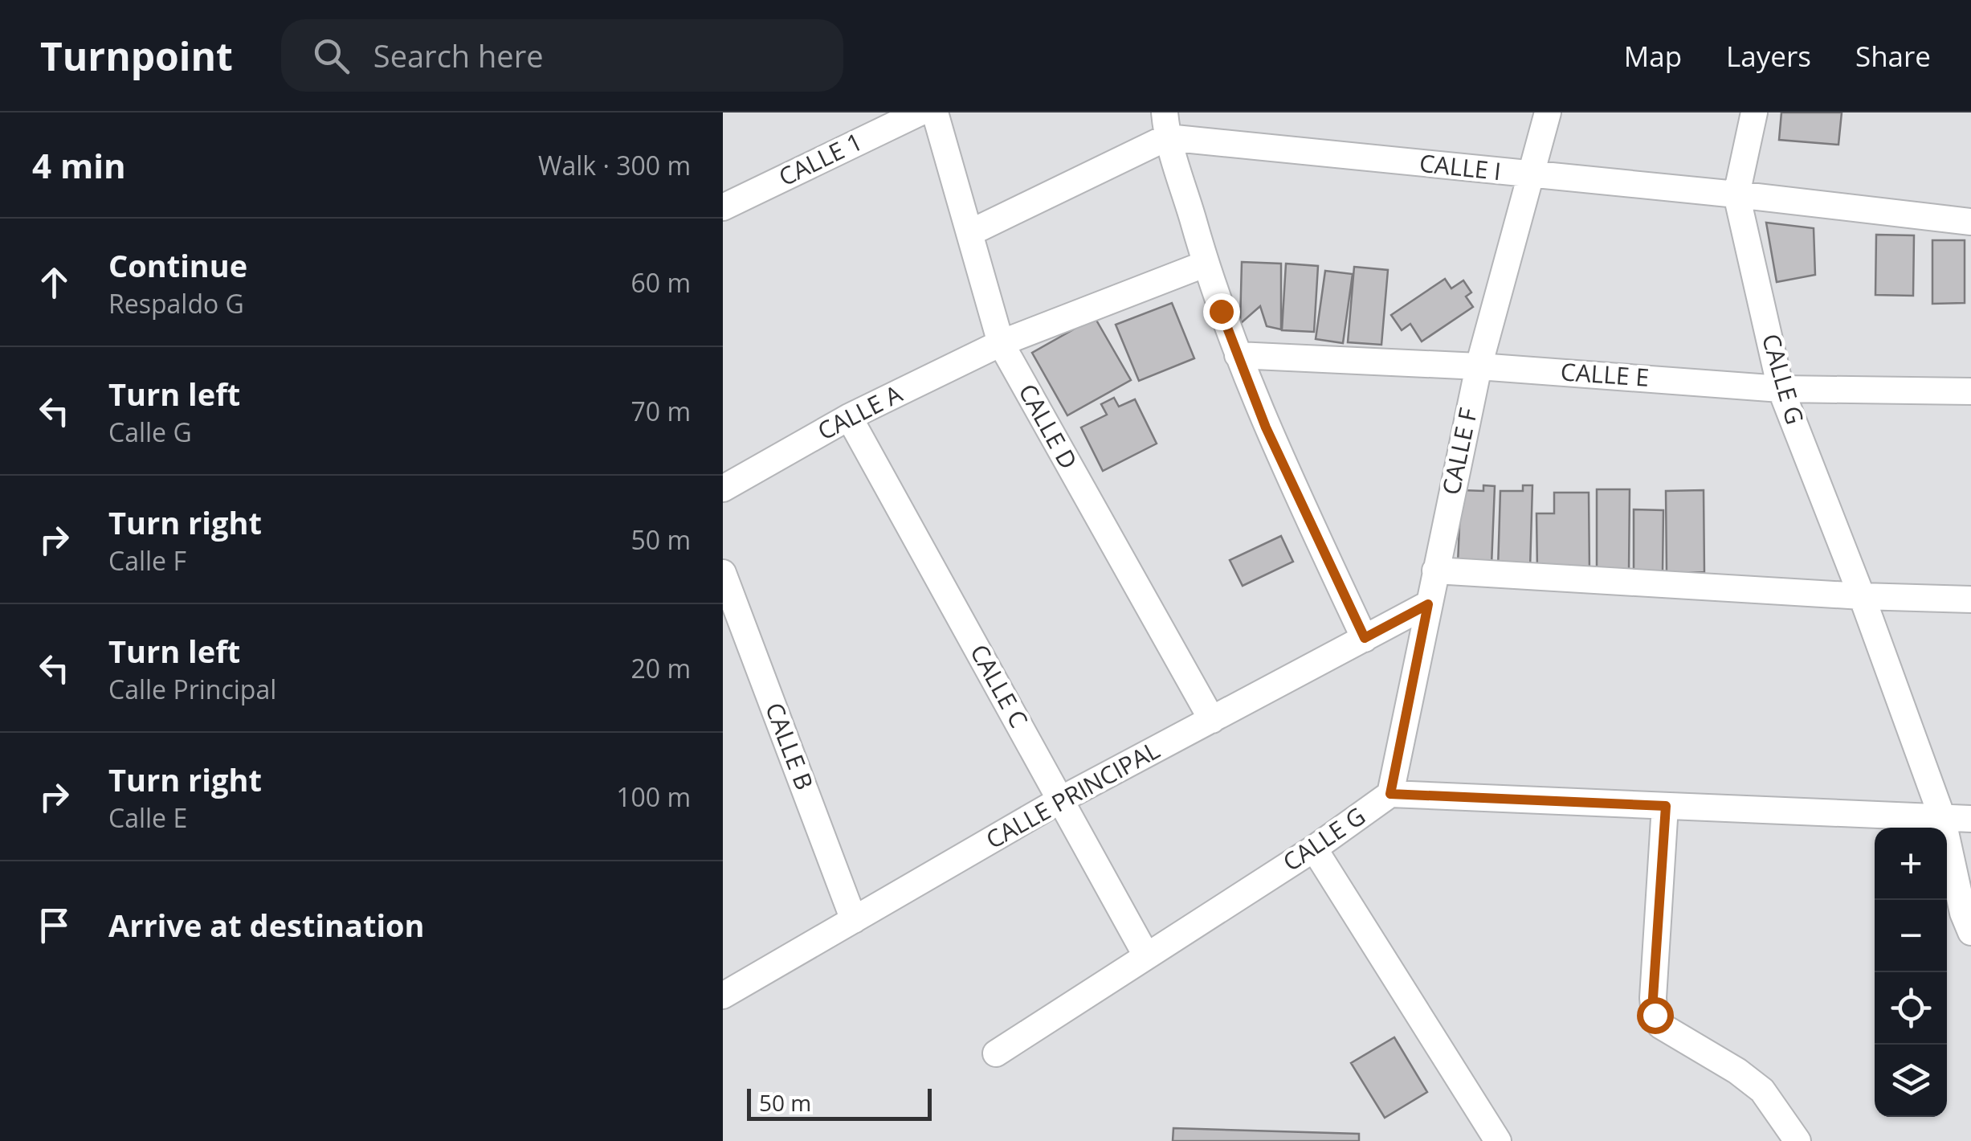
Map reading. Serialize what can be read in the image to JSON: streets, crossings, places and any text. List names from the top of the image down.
{
  "streets": {
    "street": [
      "CALLE 1",
      "CALLE I",
      "CALLE E",
      "CALLE G",
      "CALLE A",
      "CALLE D",
      "CALLE F",
      "CALLE C",
      "CALLE B",
      "CALLE PRINCIPAL"
    ]
  },
  "crossings": [
    ["CALLE I", "CALLE G"],
    ["CALLE I", "CALLE F"],
    ["CALLE E", "CALLE G"],
    ["CALLE E", "CALLE F"],
    ["CALLE G", "CALLE F"],
    ["CALLE G", "CALLE C"],
    ["CALLE A", "CALLE D"],
    ["CALLE A", "CALLE C"],
    ["CALLE D", "CALLE PRINCIPAL"],
    ["CALLE F", "CALLE PRINCIPAL"],
    ["CALLE C", "CALLE PRINCIPAL"],
    ["CALLE B", "CALLE PRINCIPAL"]
  ],
  "scale_bar": "50 m",
  "page": {
    "header": "Turnpoint",
    "search": "Search here",
    "nav": ["Map", "Layers", "Share"],
    "heading": ["4 min", "Walk · 300 m"],
    "list": [
      ["Continue", "Respaldo G", "60 m"],
      ["Turn left", "Calle G", "70 m"],
      ["Turn right", "Calle F", "50 m"],
      ["Turn left", "Calle Principal", "20 m"],
      ["Turn right", "Calle E", "100 m"],
      "Arrive at destination"
    ],
    "map_buttons": ["+", "−"],
    "scale": "50 m"
  }
}
